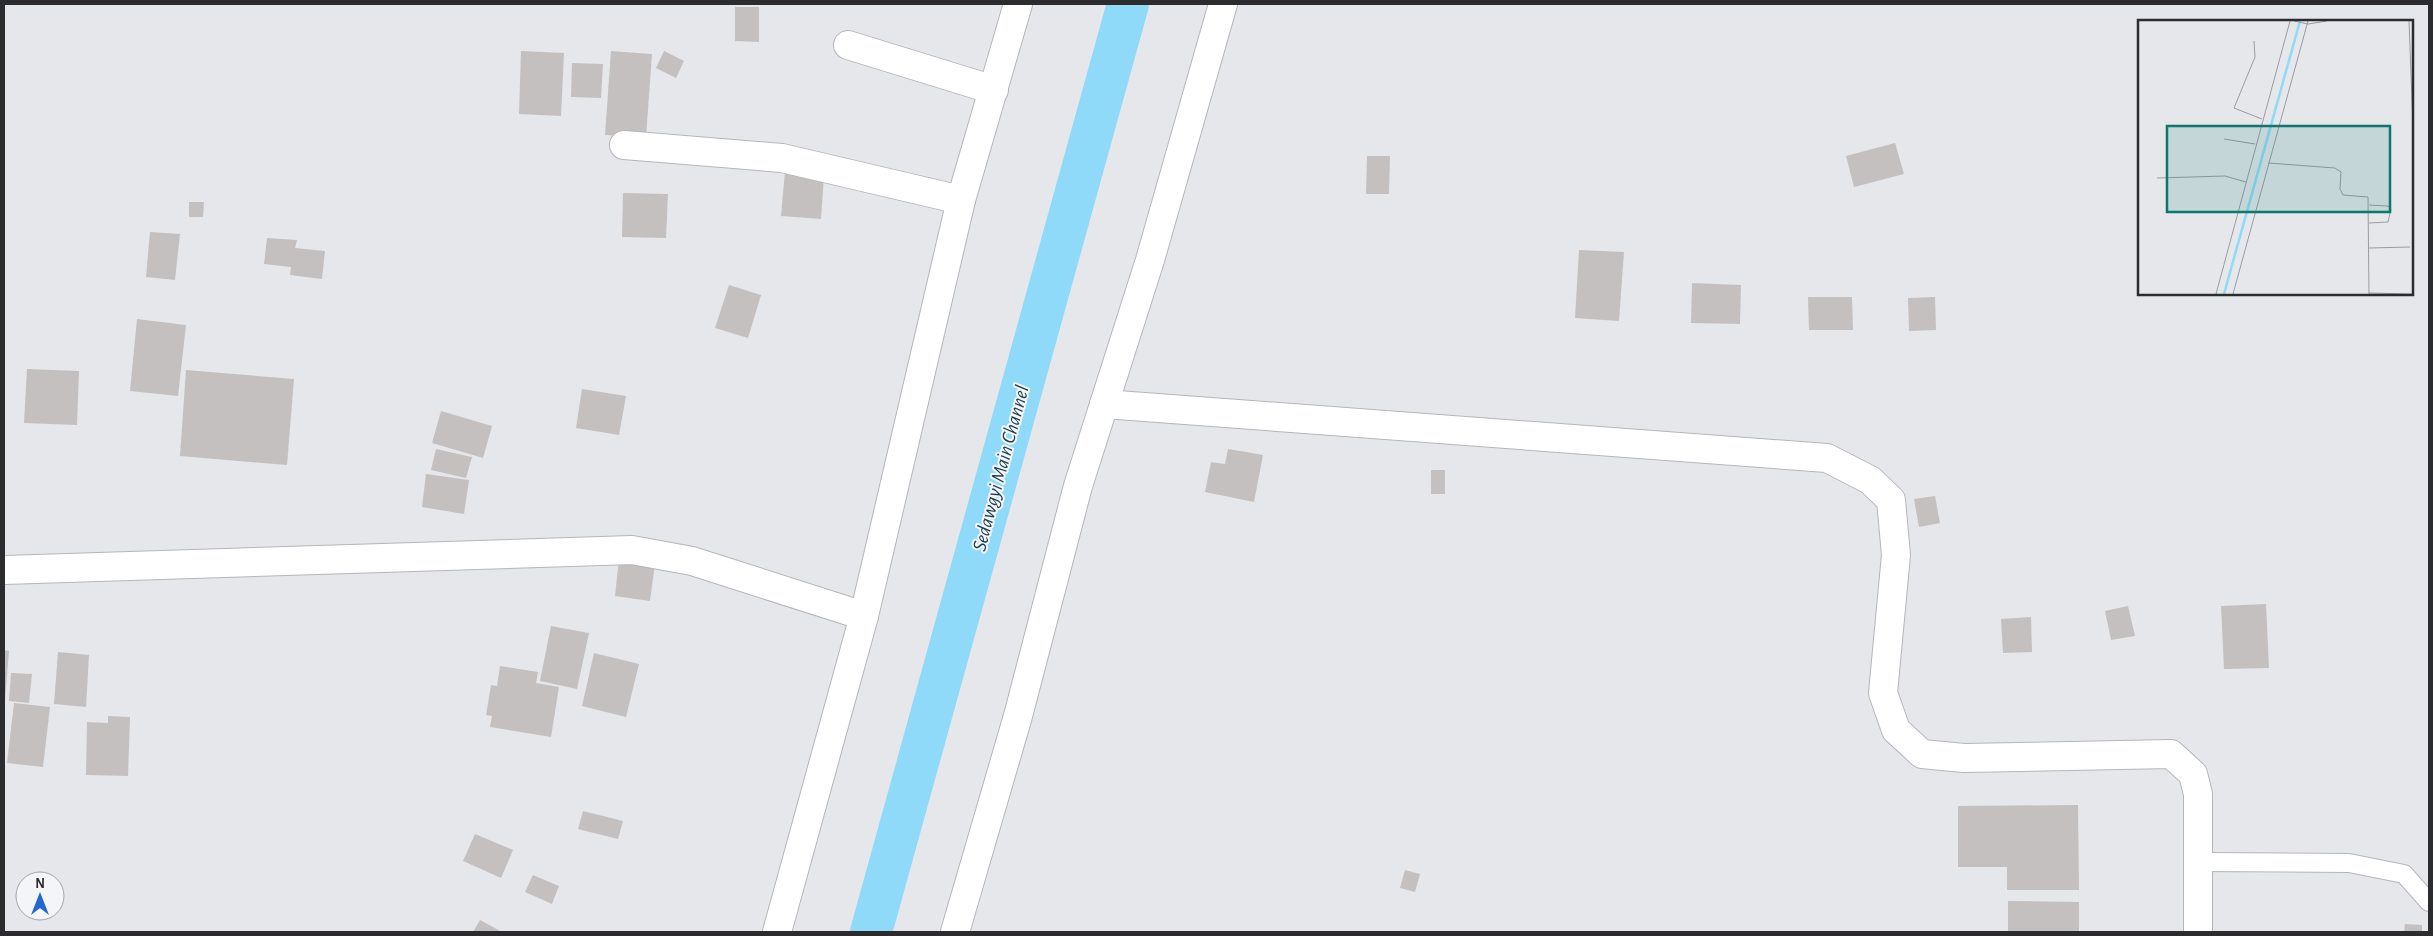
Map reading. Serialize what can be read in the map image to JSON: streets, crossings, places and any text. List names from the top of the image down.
{
  "water": ["Sedawgyi Main Channel"],
  "north": "top"
}
